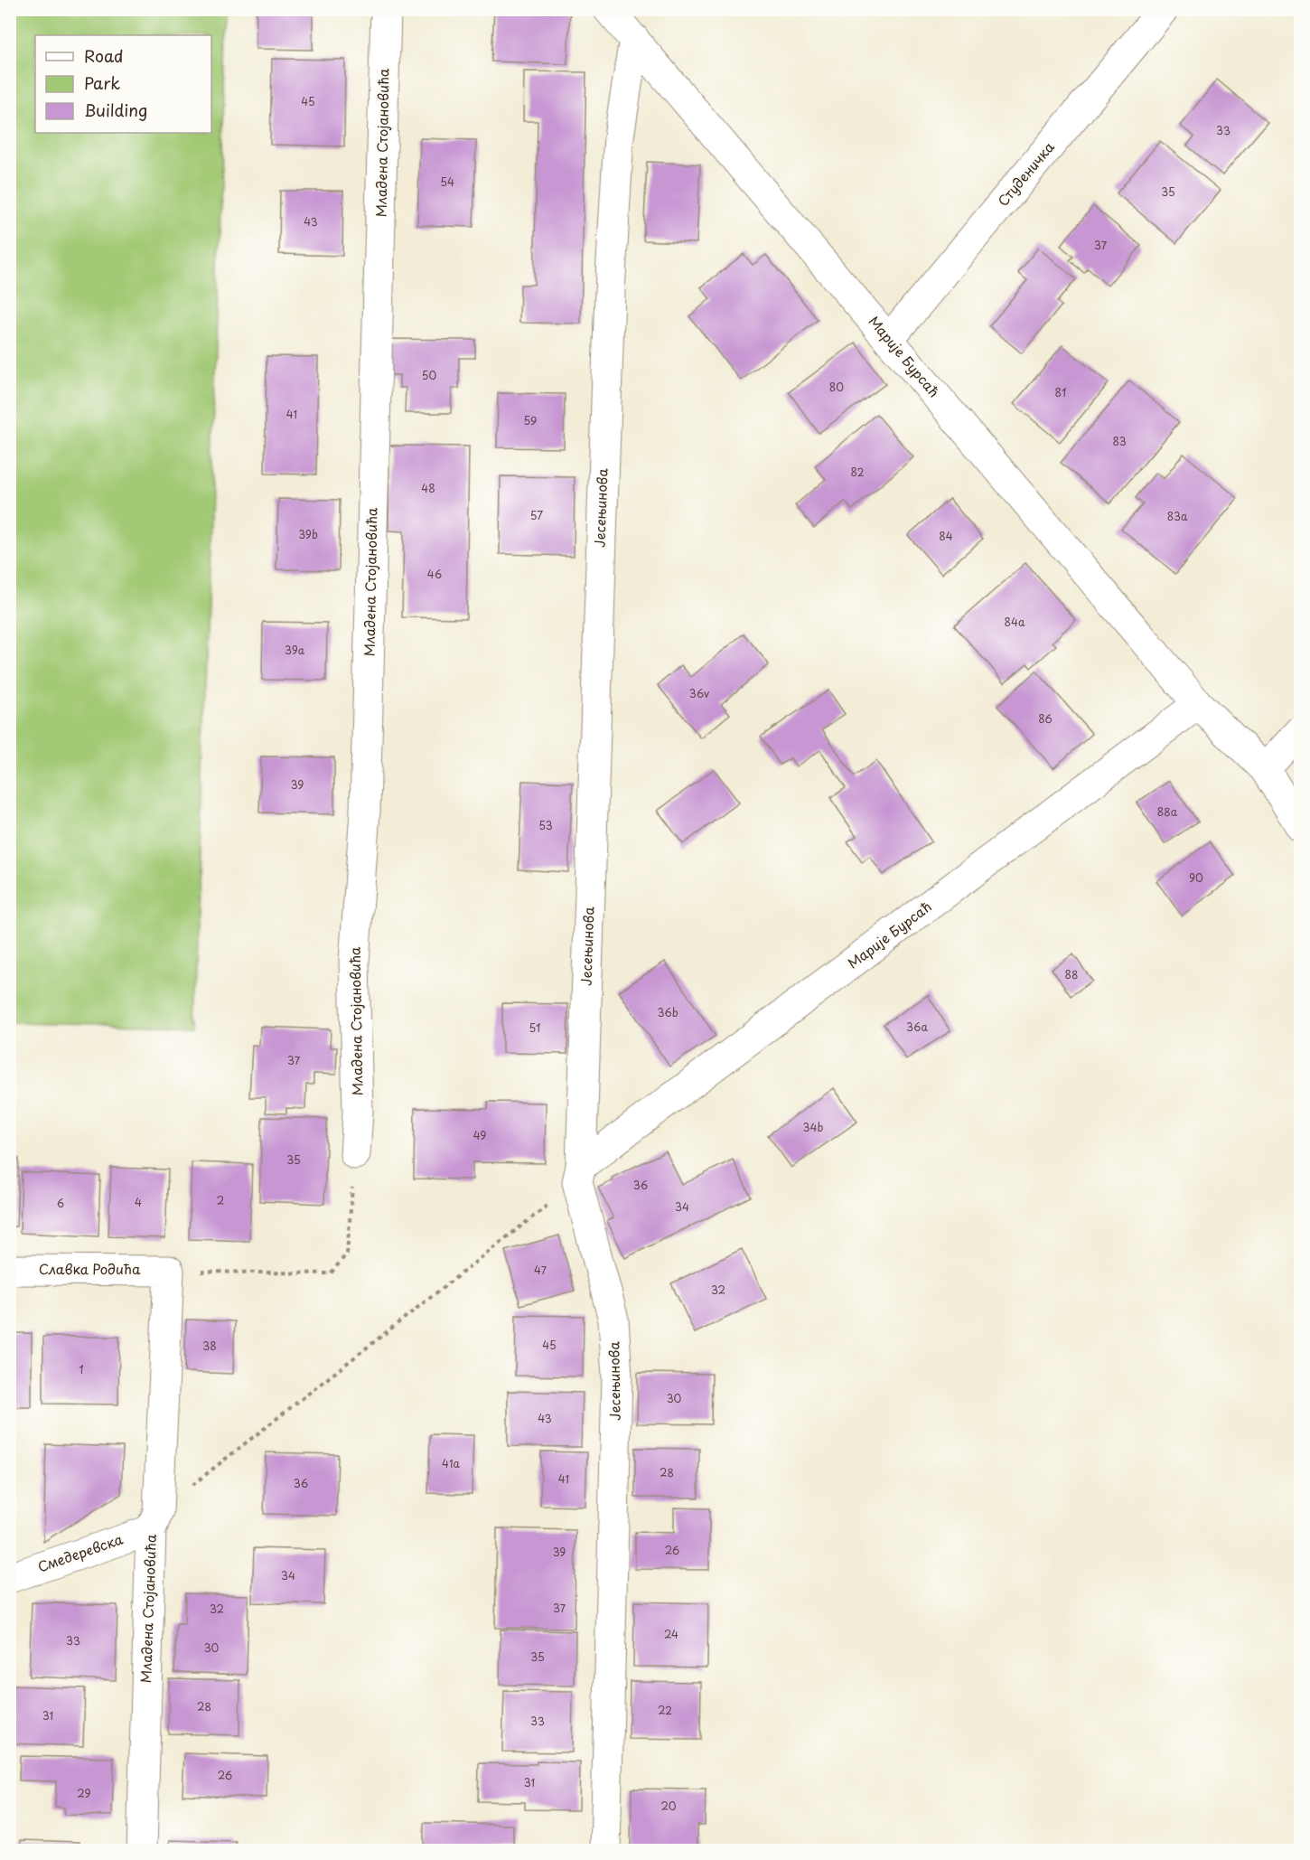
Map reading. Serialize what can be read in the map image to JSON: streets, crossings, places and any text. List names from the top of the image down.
{
  "streets": {
    "street": [
      "Младена Стојановића",
      "Студеничка",
      "Марије Бурсаћ",
      "Јесењинова",
      "Славка Родића",
      "Смедеревска"
    ]
  },
  "crossings": [
    ["Младена Стојановића", "Славка Родића"],
    ["Младена Стојановића", "Смедеревска"],
    ["Студеничка", "Марије Бурсаћ"],
    ["Марије Бурсаћ", "Јесењинова"]
  ],
  "house_numbers": [
    "45",
    "33",
    "54",
    "35",
    "43",
    "37",
    "50",
    "80",
    "81",
    "41",
    "59",
    "83",
    "82",
    "48",
    "57",
    "83a",
    "39b",
    "84",
    "46",
    "84a",
    "39a",
    "36v",
    "86",
    "39",
    "88a",
    "53",
    "90",
    "88",
    "36b",
    "36a",
    "51",
    "37",
    "34b",
    "49",
    "35",
    "36",
    "2",
    "4",
    "6",
    "34",
    "47",
    "32",
    "45",
    "38",
    "1",
    "30",
    "43",
    "41a",
    "28",
    "41",
    "36",
    "26",
    "39",
    "34",
    "37",
    "32",
    "24",
    "33",
    "30",
    "35",
    "28",
    "22",
    "31",
    "33",
    "26",
    "31",
    "29",
    "20"
  ],
  "legend": ["Road", "Park", "Building"]
}
